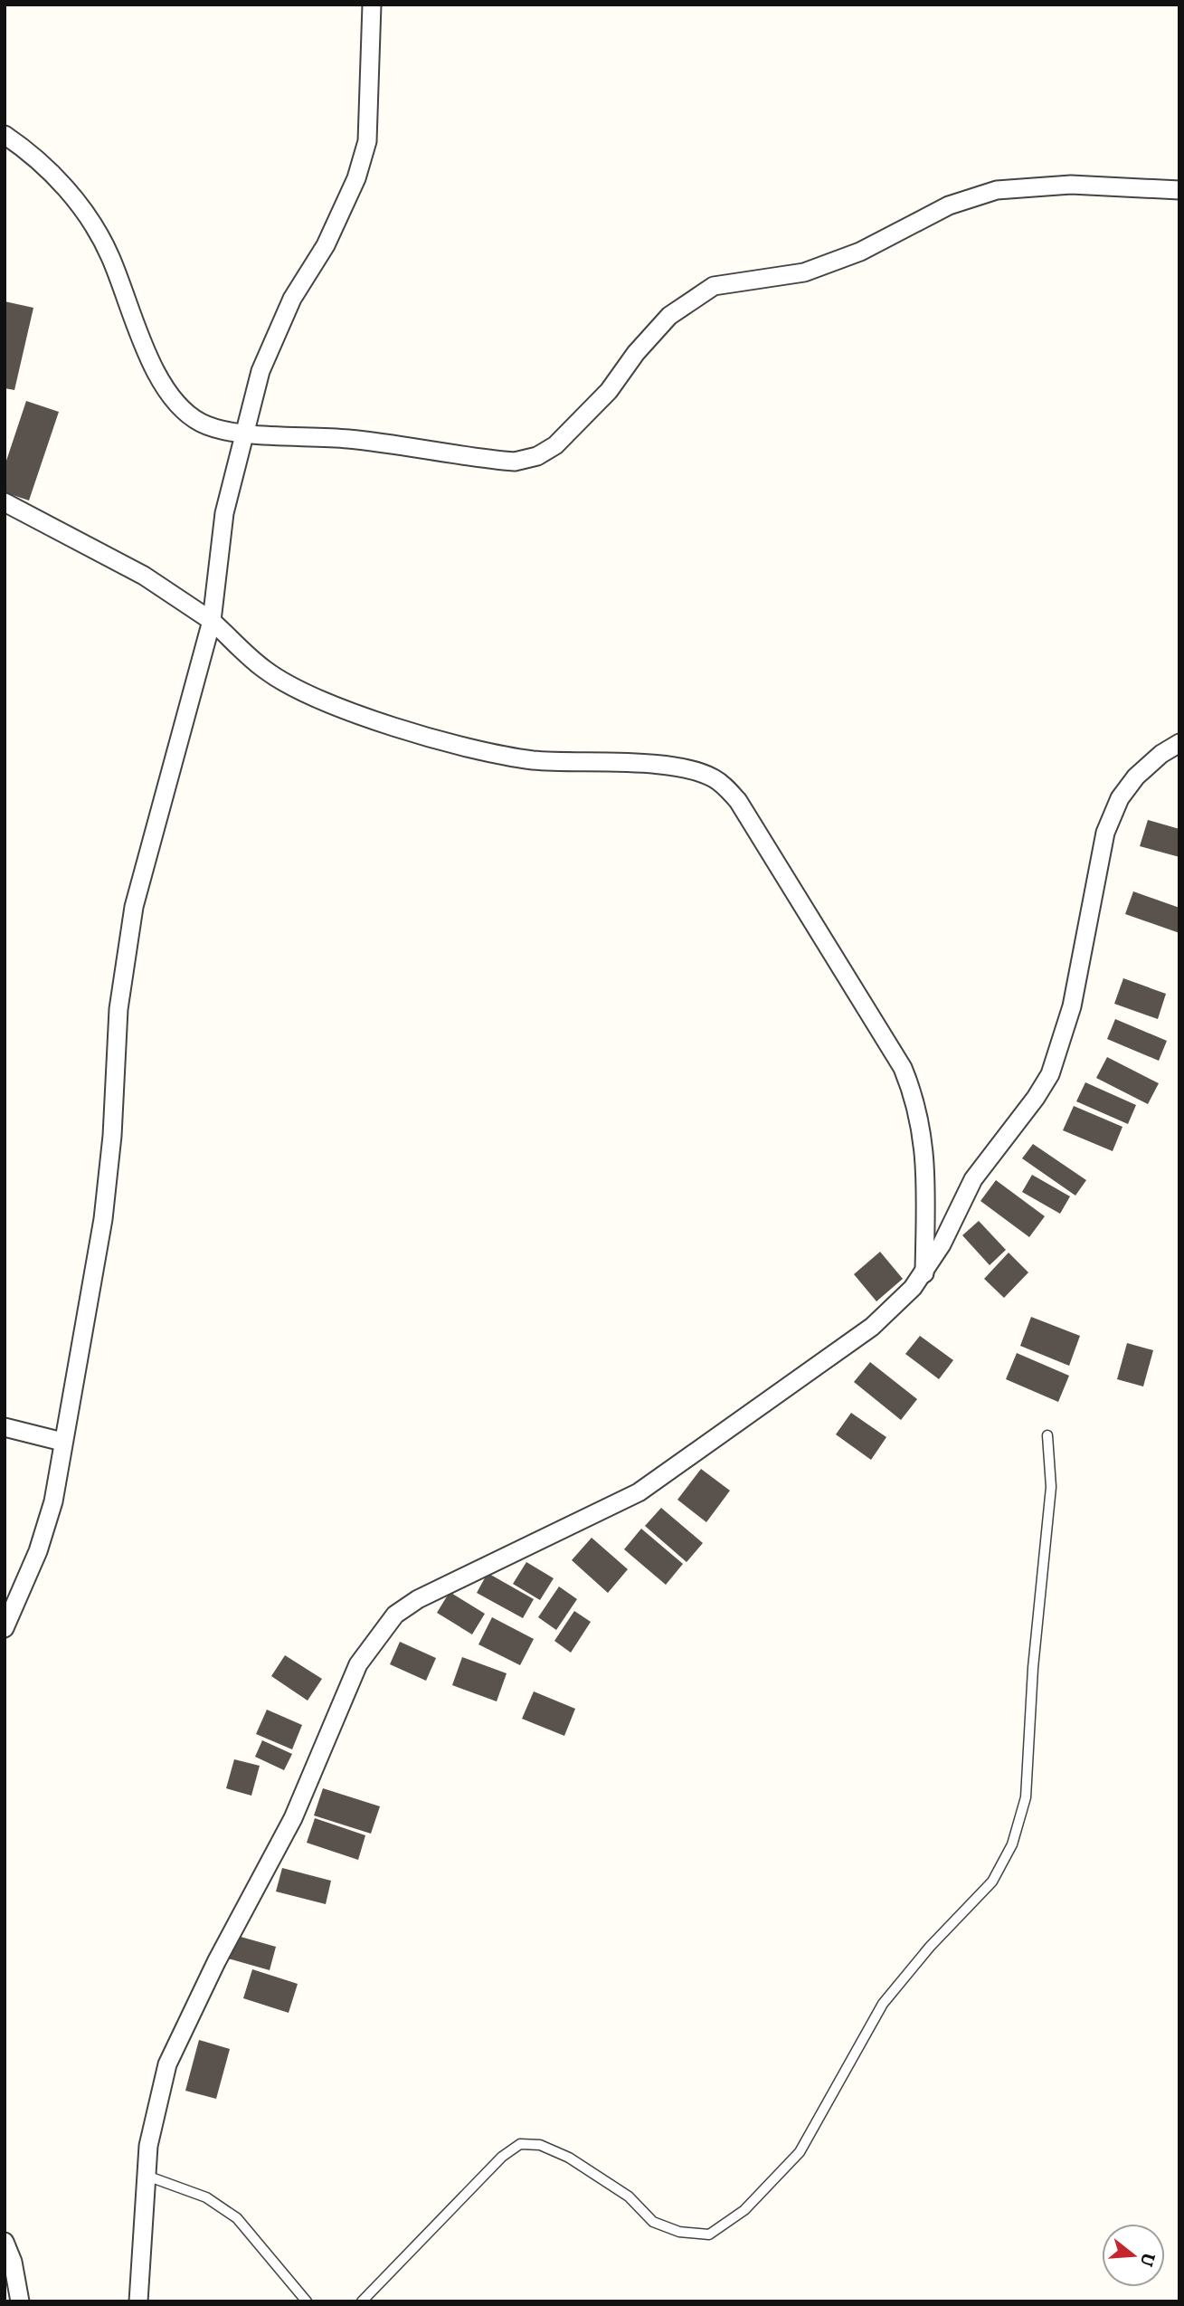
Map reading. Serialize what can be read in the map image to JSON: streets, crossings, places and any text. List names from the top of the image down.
{
  "north": "right"
}
